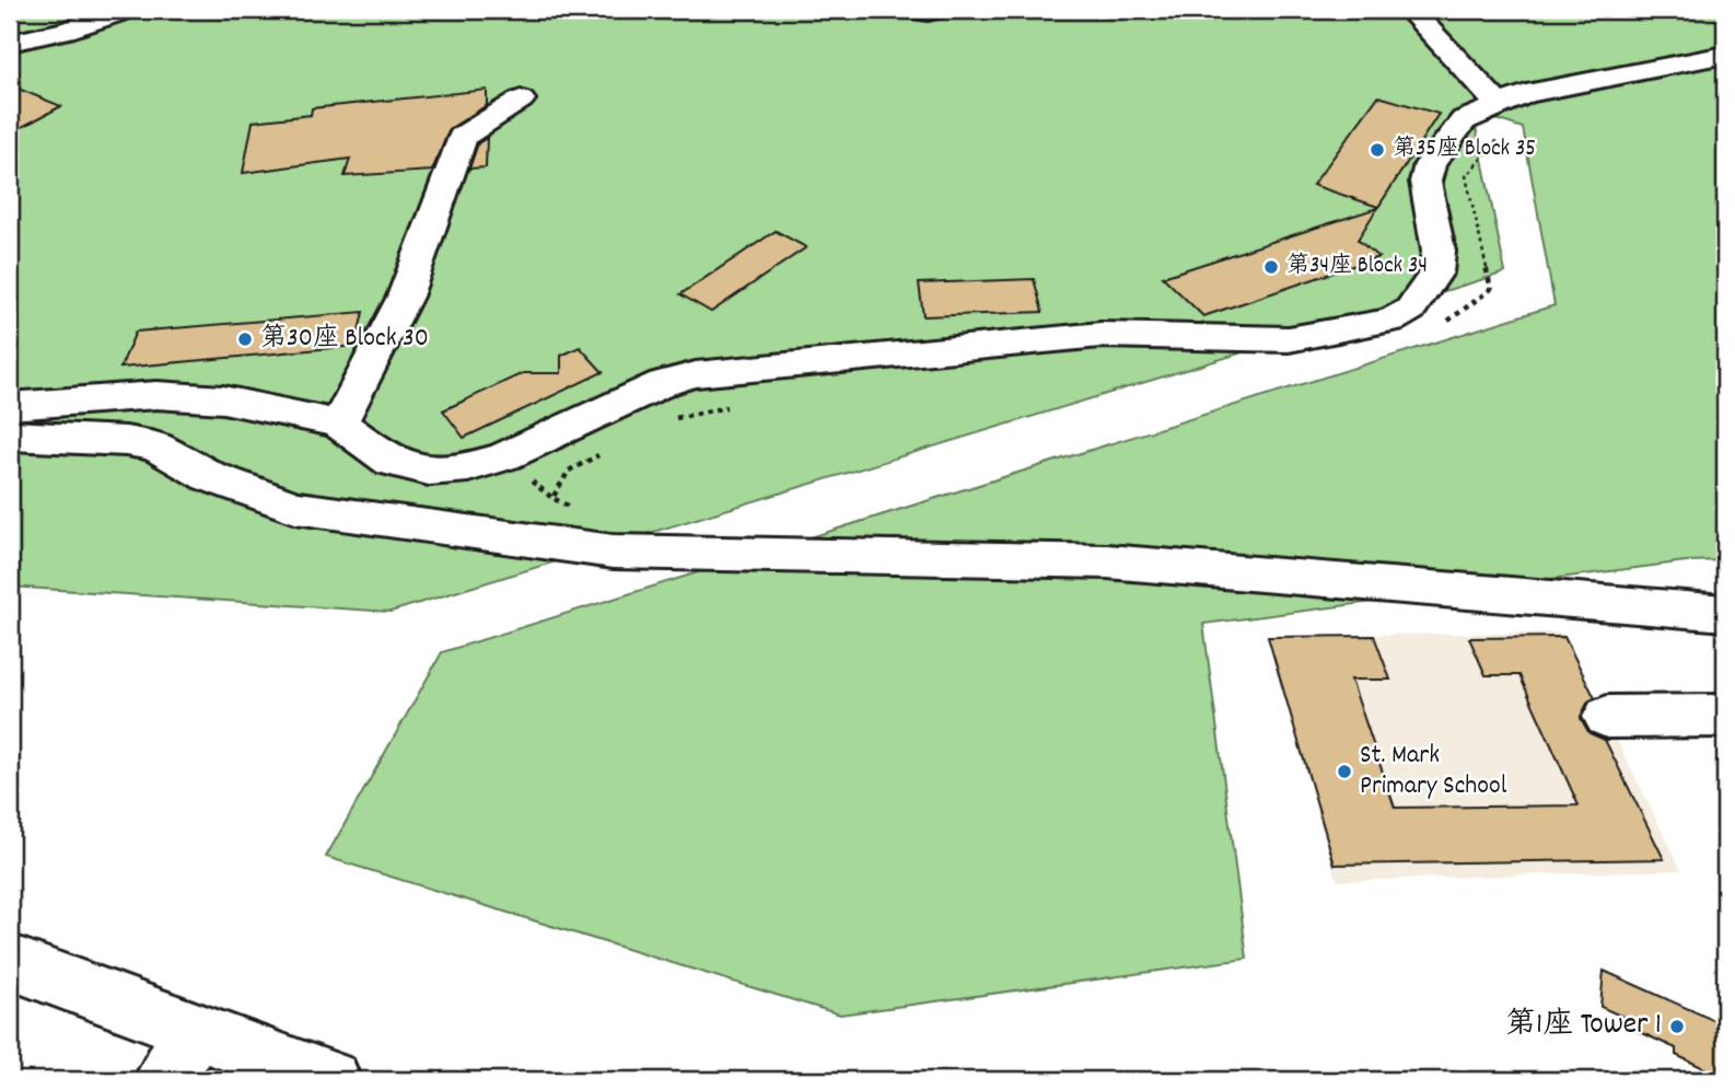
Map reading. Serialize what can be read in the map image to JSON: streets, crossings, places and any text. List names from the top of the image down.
{
  "places": [
    "第35座 Block 35",
    "第34座 Block 34",
    "第30座 Block 30",
    "St. Mark Primary School",
    "第1座 Tower 1"
  ]
}
